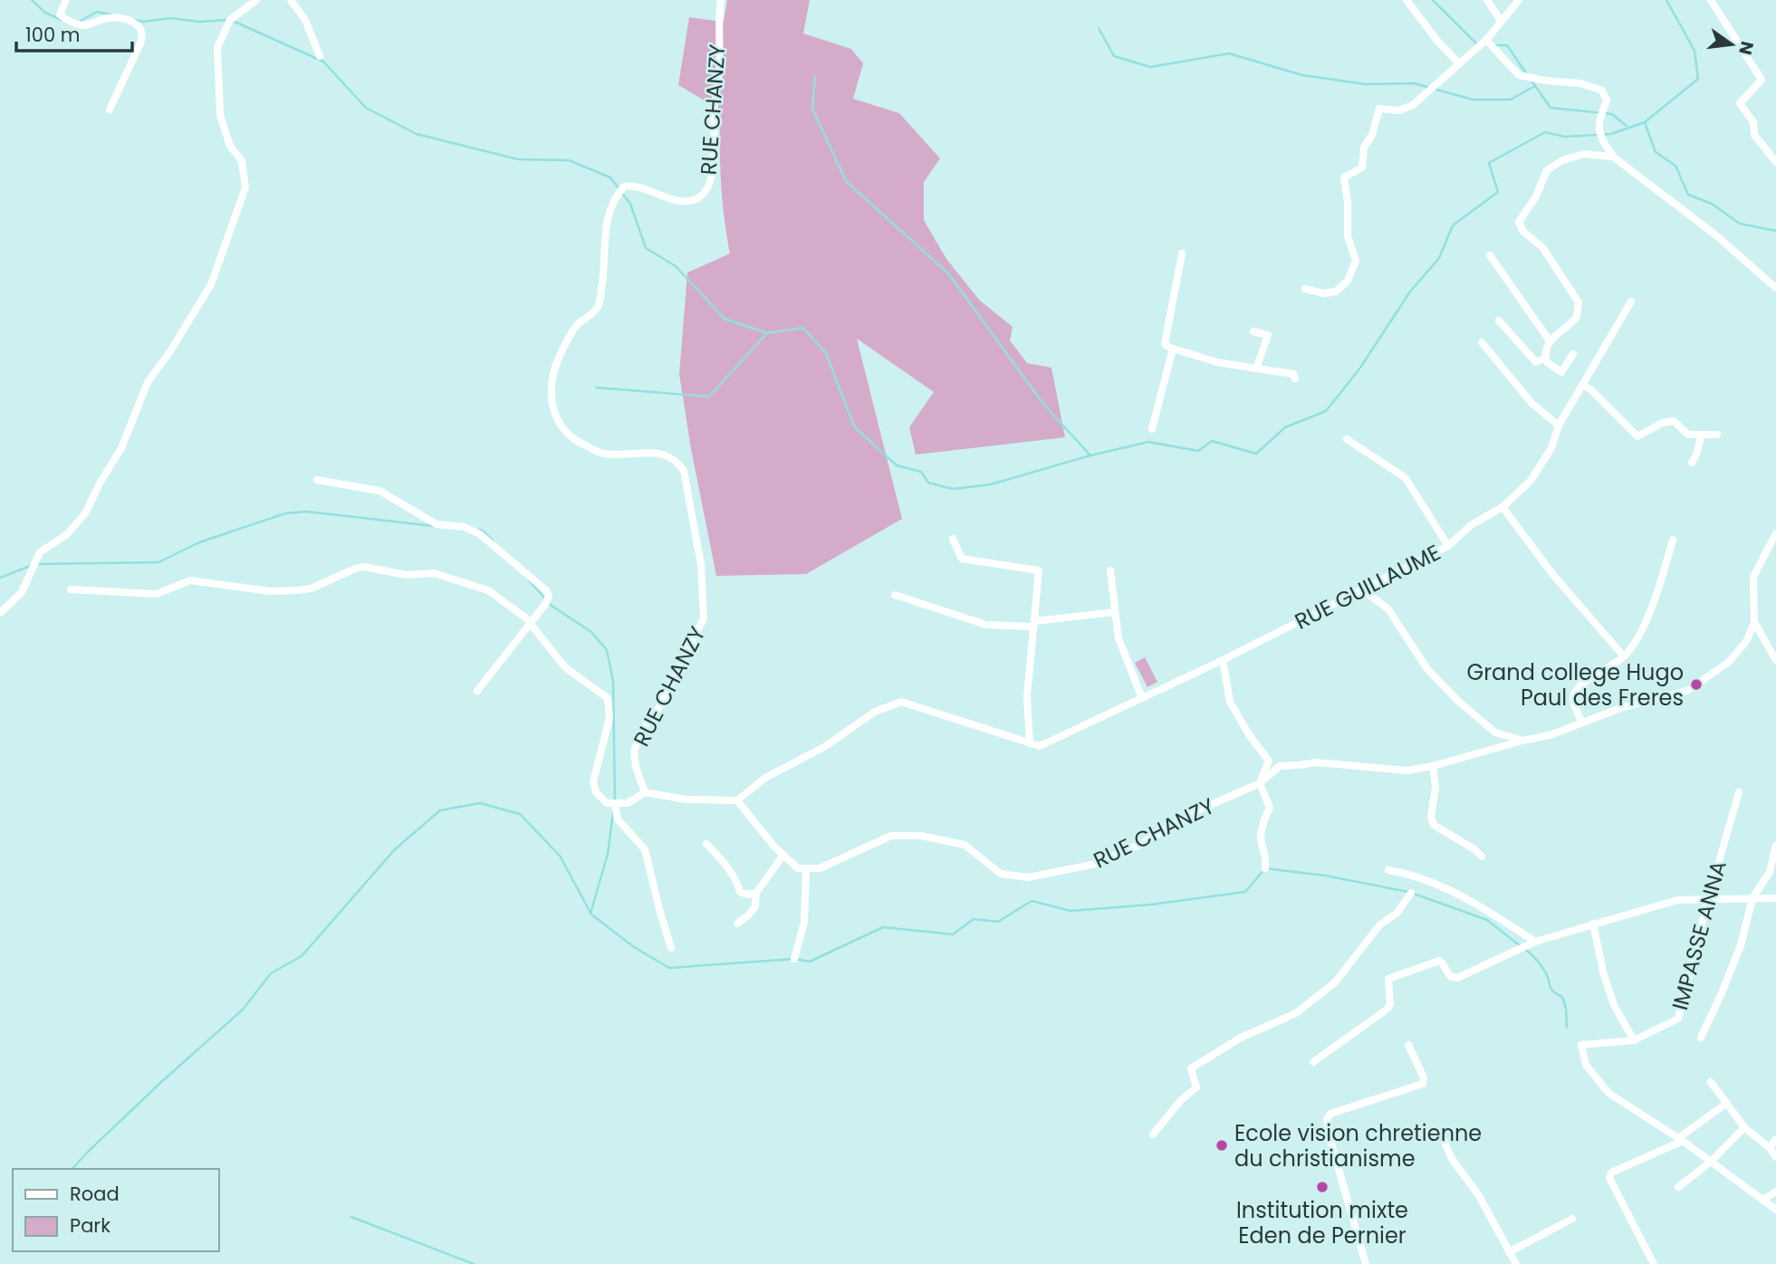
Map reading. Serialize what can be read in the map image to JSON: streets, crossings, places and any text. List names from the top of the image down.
{
  "streets": {
    "street": ["RUE CHANZY", "RUE GUILLAUME", "IMPASSE ANNA"]
  },
  "places": ["Grand college Hugo Paul des Freres", "Ecole vision chretienne du christianisme", "Institution mixte Eden de Pernier"],
  "legend": ["Road", "Park"],
  "scale_bar": "100 m",
  "north": "right"
}
